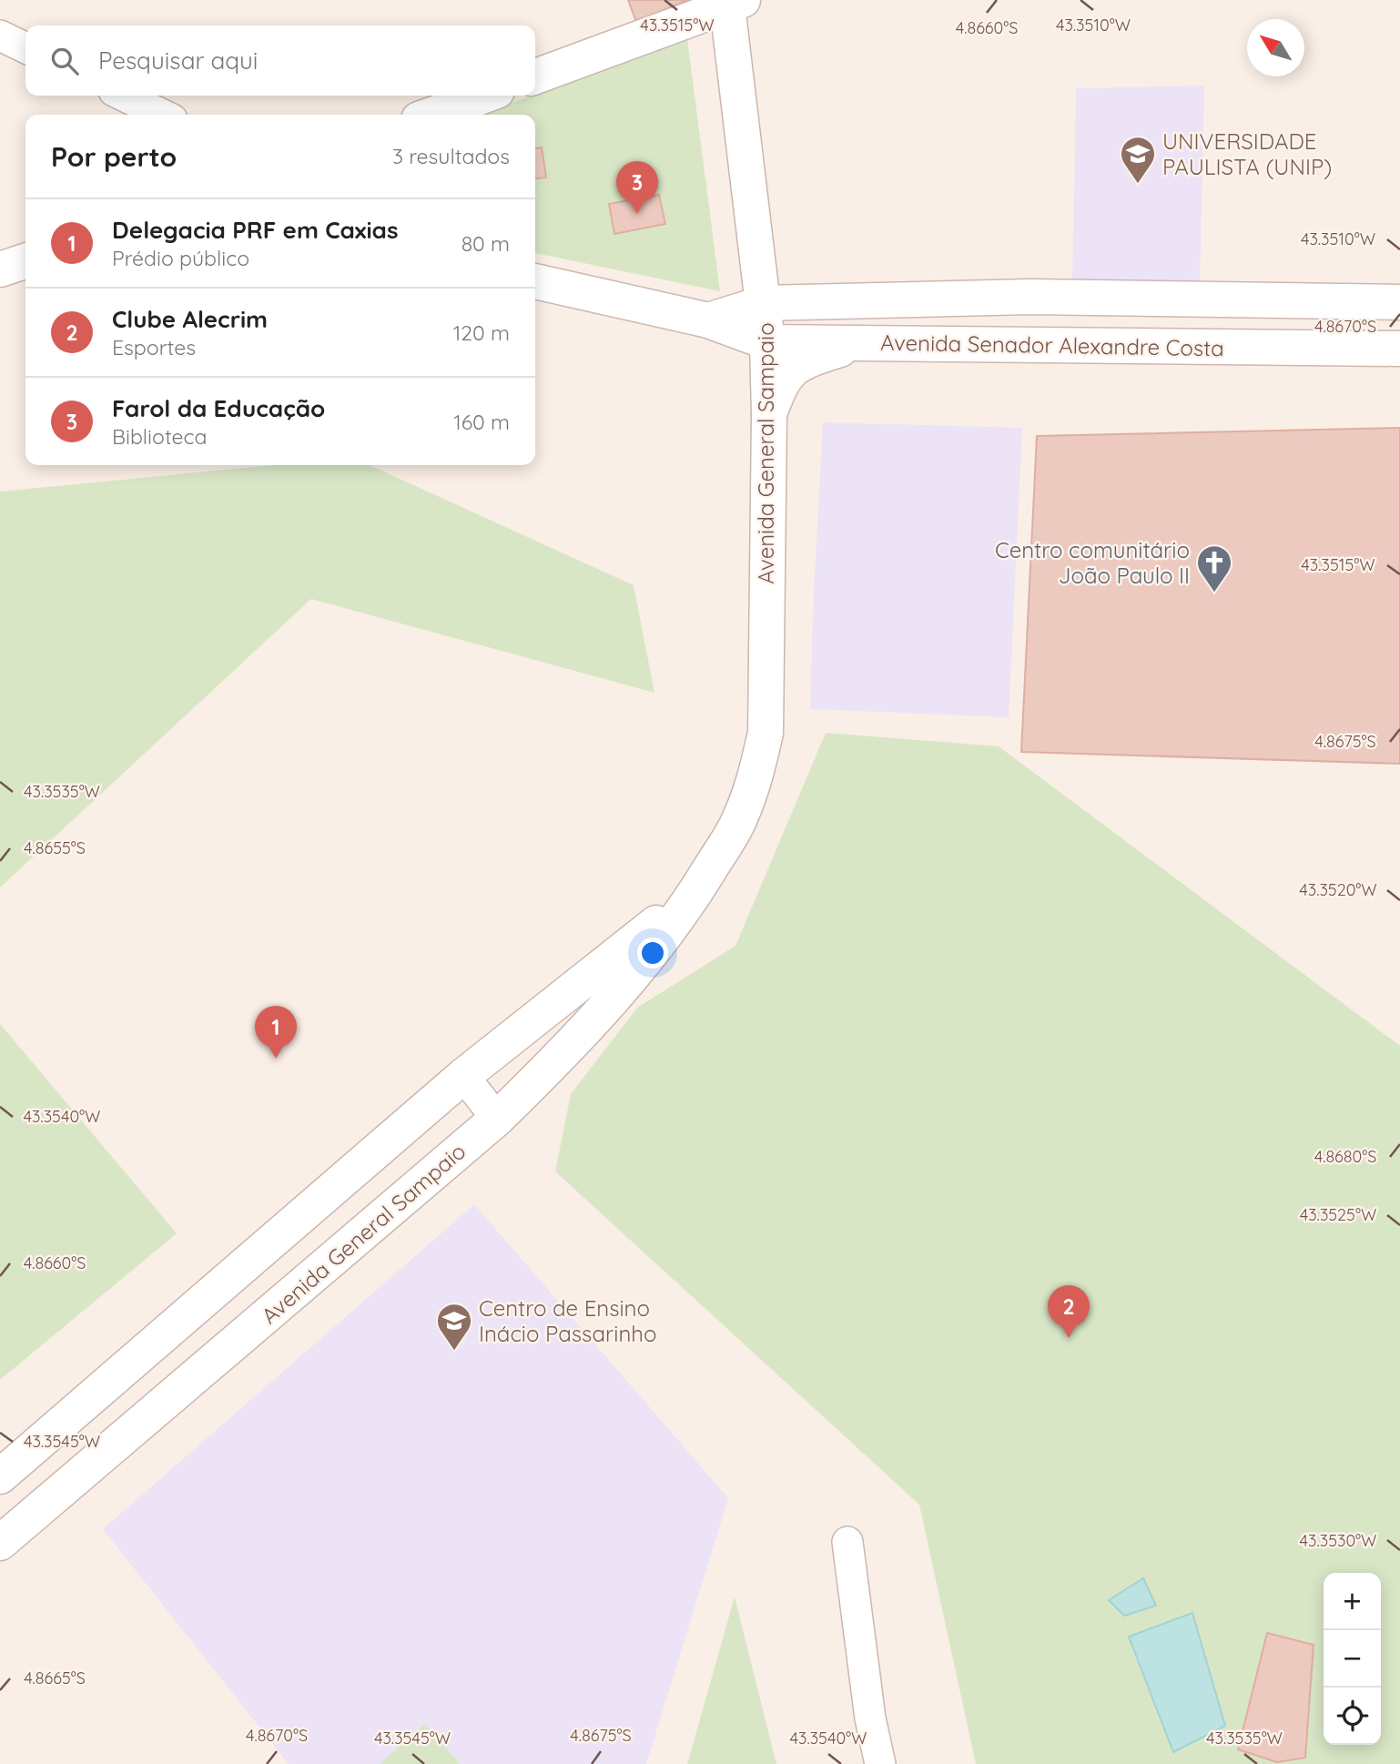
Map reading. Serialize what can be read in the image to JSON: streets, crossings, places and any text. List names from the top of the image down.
{
  "streets": {
    "street": ["Avenida Senador Alexandre Costa", "Avenida General Sampaio"]
  },
  "crossings": [
    ["Avenida Senador Alexandre Costa", "Avenida General Sampaio"]
  ],
  "places": {
    "school or university": ["UNIVERSIDADE PAULISTA (UNIP)", "Centro de Ensino Inácio Passarinho"],
    "church": ["Centro comunitário João Paulo II"]
  },
  "north": "top left",
  "page": {
    "search": "Pesquisar aqui",
    "heading": ["Por perto", "3 resultados"],
    "pins": ["3", "1", "2"],
    "list": [
      {
        "mark": "1",
        "name": "Delegacia PRF em Caxias",
        "note": "Prédio público",
        "value": "80 m"
      },
      {
        "mark": "2",
        "name": "Clube Alecrim",
        "note": "Esportes",
        "value": "120 m"
      },
      {
        "mark": "3",
        "name": "Farol da Educação",
        "note": "Biblioteca",
        "value": "160 m"
      }
    ],
    "map_buttons": ["+", "−"]
  },
  "coordinates": [
    "43.3515°W",
    "43.3510°W",
    "4.8660°S",
    "4.8670°S",
    "4.8675°S",
    "43.3535°W",
    "4.8655°S",
    "43.3520°W",
    "43.3540°W",
    "4.8680°S",
    "43.3525°W",
    "43.3545°W",
    "43.3530°W",
    "4.8665°S"
  ]
}
